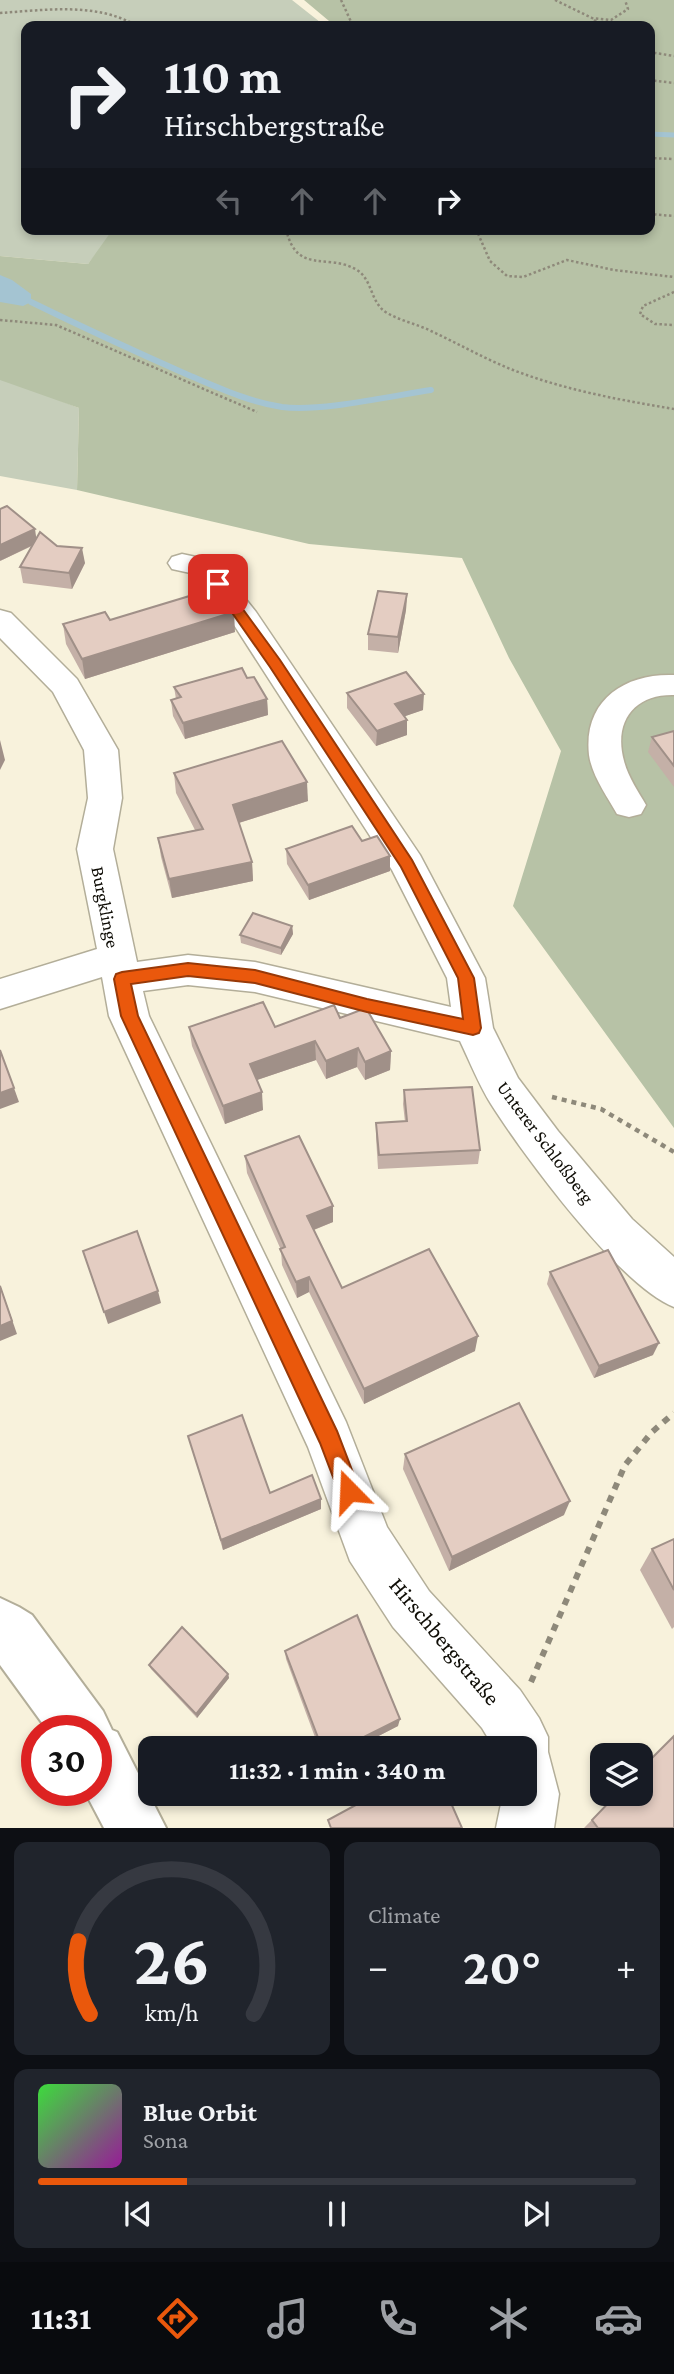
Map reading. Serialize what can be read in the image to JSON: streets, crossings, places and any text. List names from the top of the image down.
{
  "streets": {
    "street": ["Burgklinge", "Unterer Schloßberg", "Hirschbergstraße"]
  },
  "crossings": [
    ["Burgklinge", "Hirschbergstraße"]
  ],
  "page": {
    "turn": ["110 m", "Hirschbergstraße"],
    "limit": "30",
    "trip": "11:32 · 1 min · 340 m",
    "tile": "Climate",
    "heat": ["−", "20°", "+"],
    "song": ["Blue Orbit", "Sona"],
    "tabs": "11:31",
    "gauge": ["26", "km/h"]
  }
}
